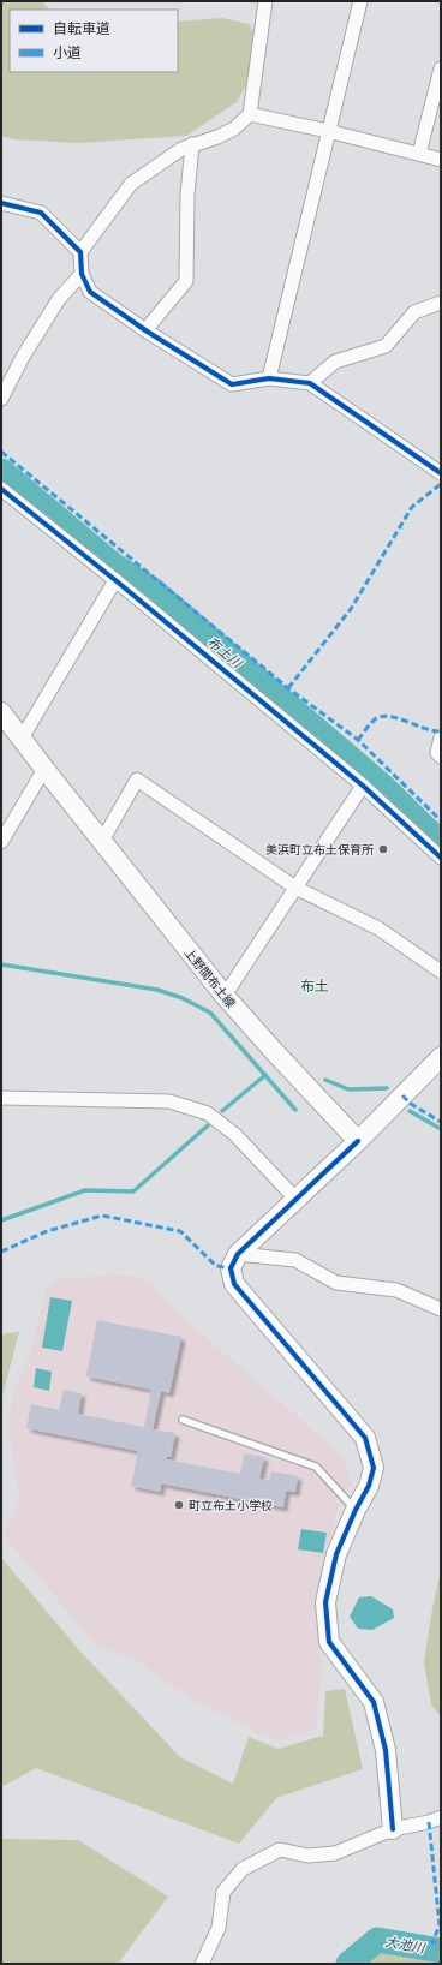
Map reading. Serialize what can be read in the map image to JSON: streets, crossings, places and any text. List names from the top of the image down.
{
  "streets": {
    "street": ["上野間布土線"]
  },
  "districts": ["布土"],
  "water": ["布土川", "大池川"],
  "places": ["美浜町立布土保育所", "町立布土小学校"],
  "legend": ["自転車道", "小道"]
}
